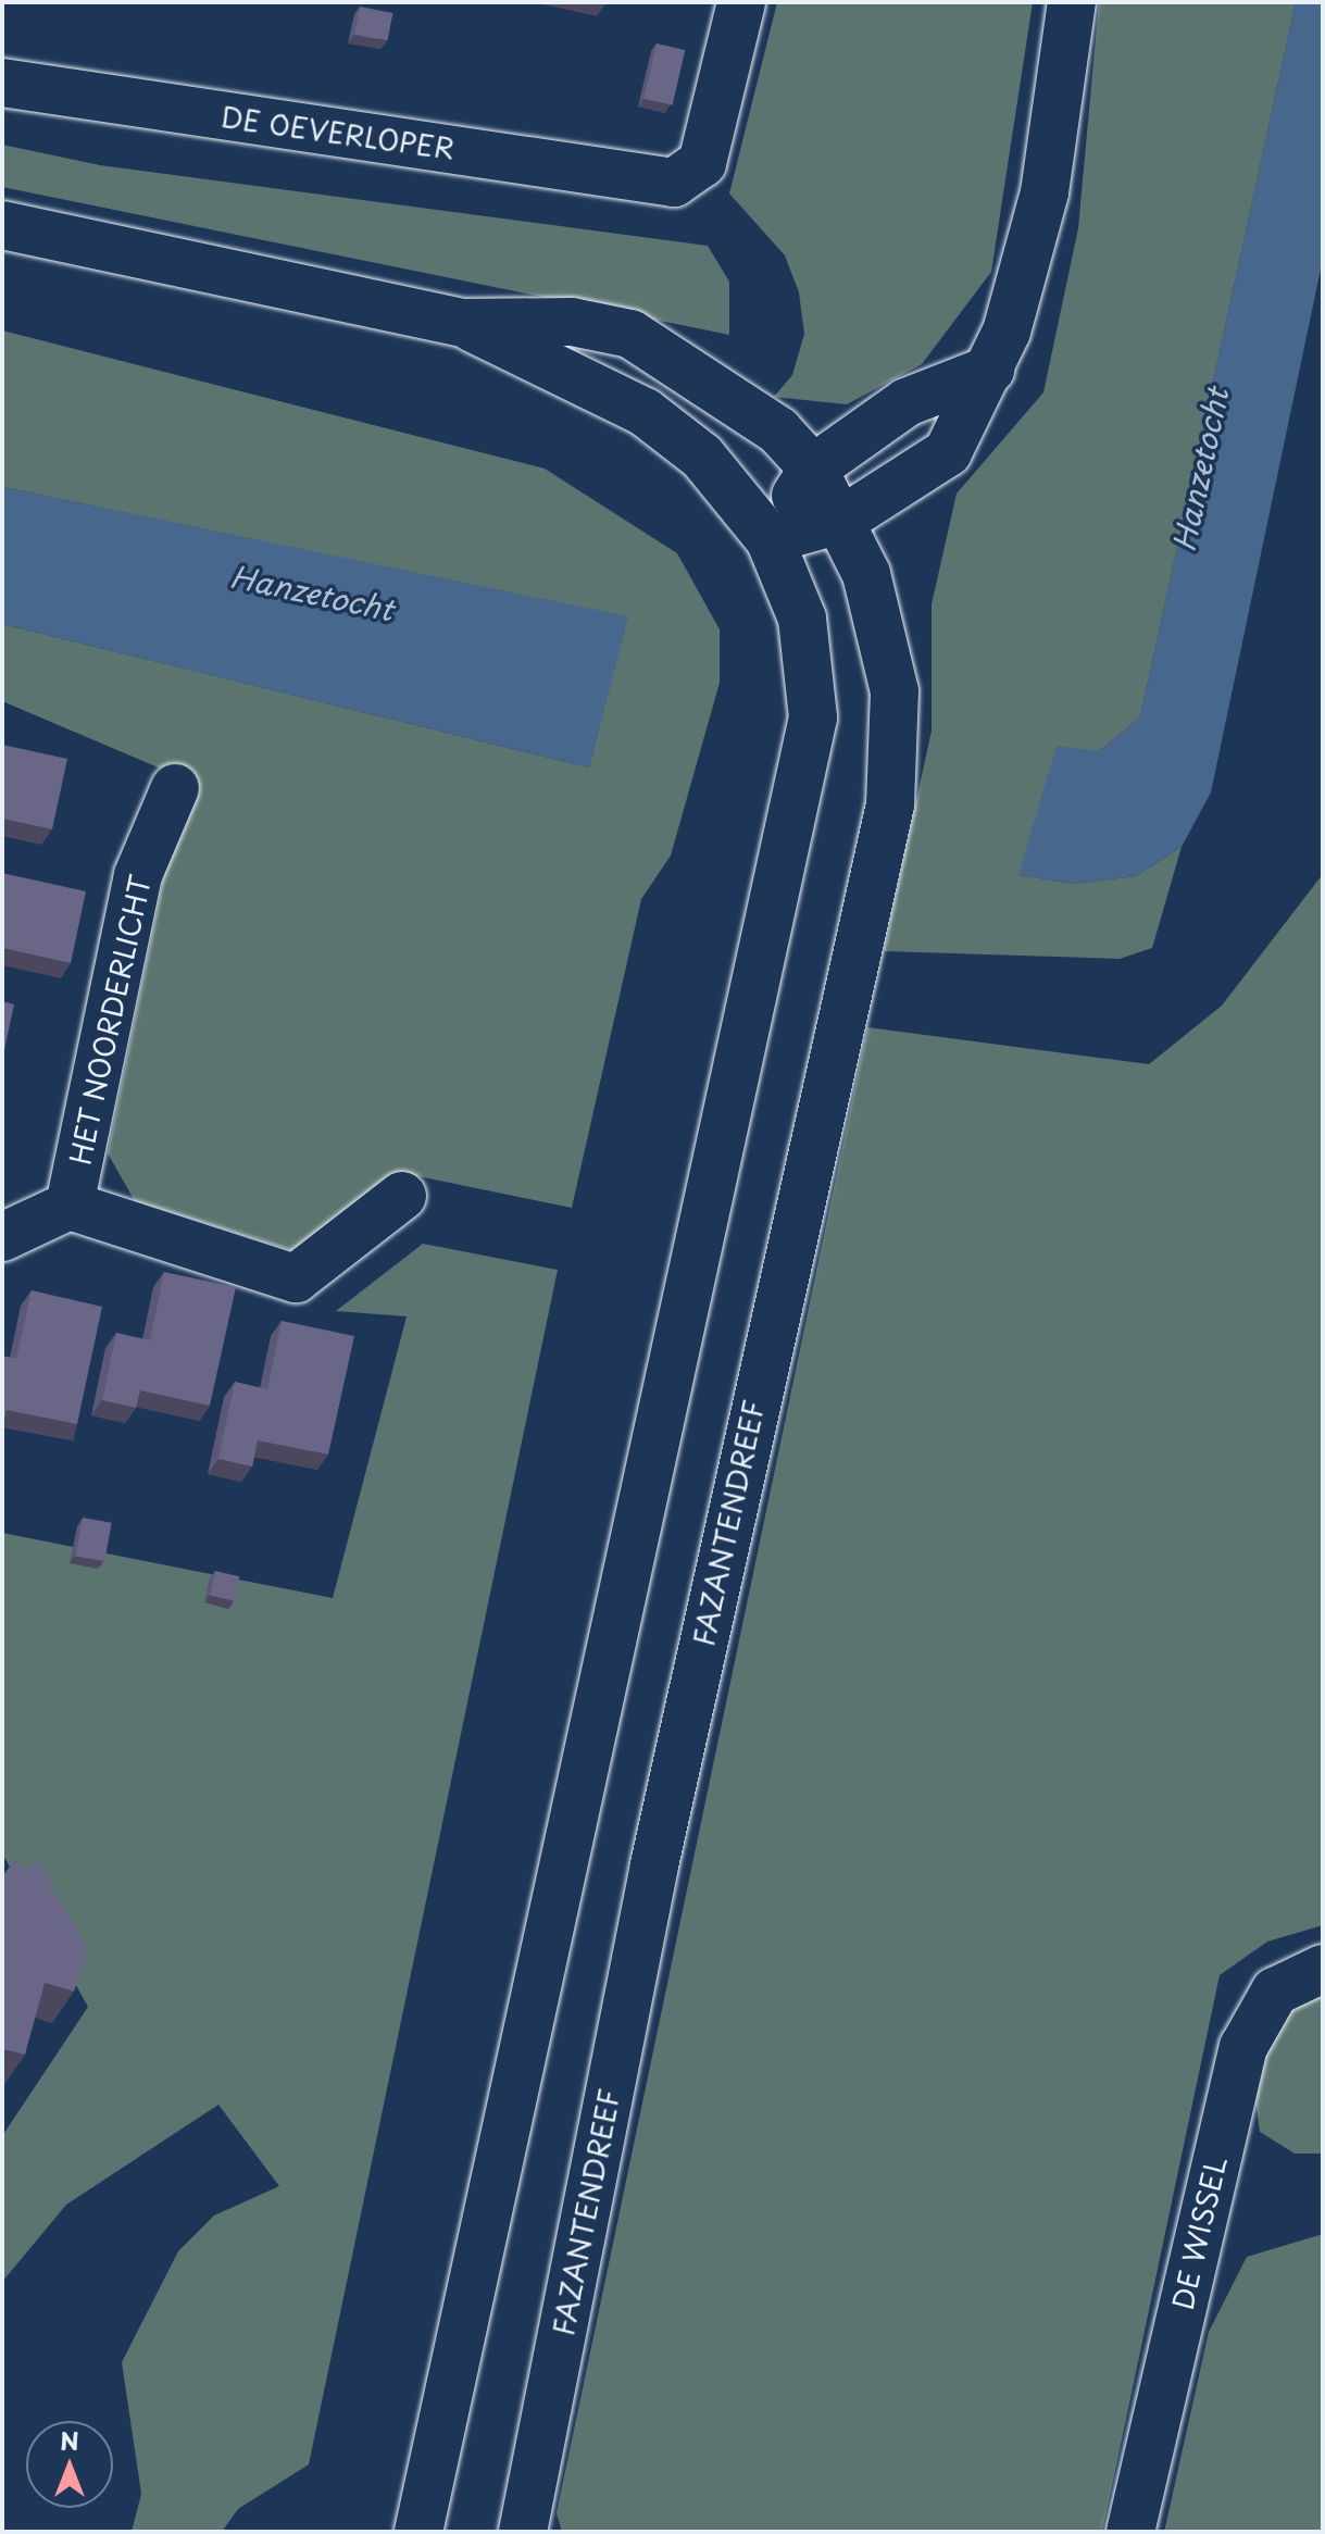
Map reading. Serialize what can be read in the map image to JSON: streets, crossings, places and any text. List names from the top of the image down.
{
  "streets": {
    "main road": [
      "DE OEVERLOPER",
      "HET NOORDERLICHT",
      "FAZANTENDREEF",
      "DE WISSEL"
    ]
  },
  "water": ["Hanzetocht"],
  "north": "top"
}
